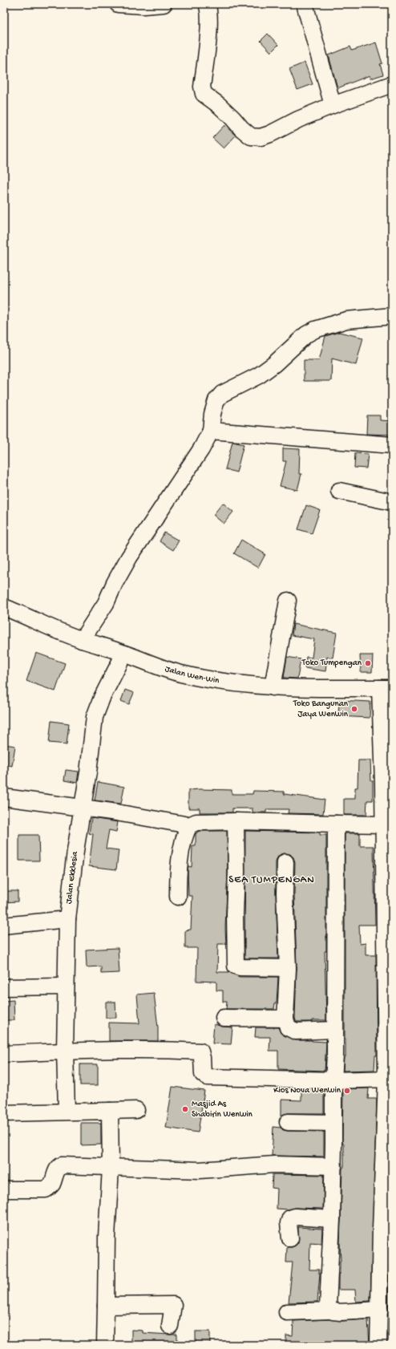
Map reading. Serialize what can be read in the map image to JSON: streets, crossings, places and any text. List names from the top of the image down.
{
  "streets": {
    "street": ["Jalan Wen-Win", "Jalan Ekklesia"]
  },
  "crossings": [
    ["Jalan Wen-Win", "Jalan Ekklesia"]
  ],
  "districts": ["SEA TUMPENGAN"],
  "places": [
    "Toko Tumpengan",
    "Toko Bangunan Jaya Wenwin",
    "Kios Nova Wenwin",
    "Masjid As Shabirin Wenwin"
  ]
}
